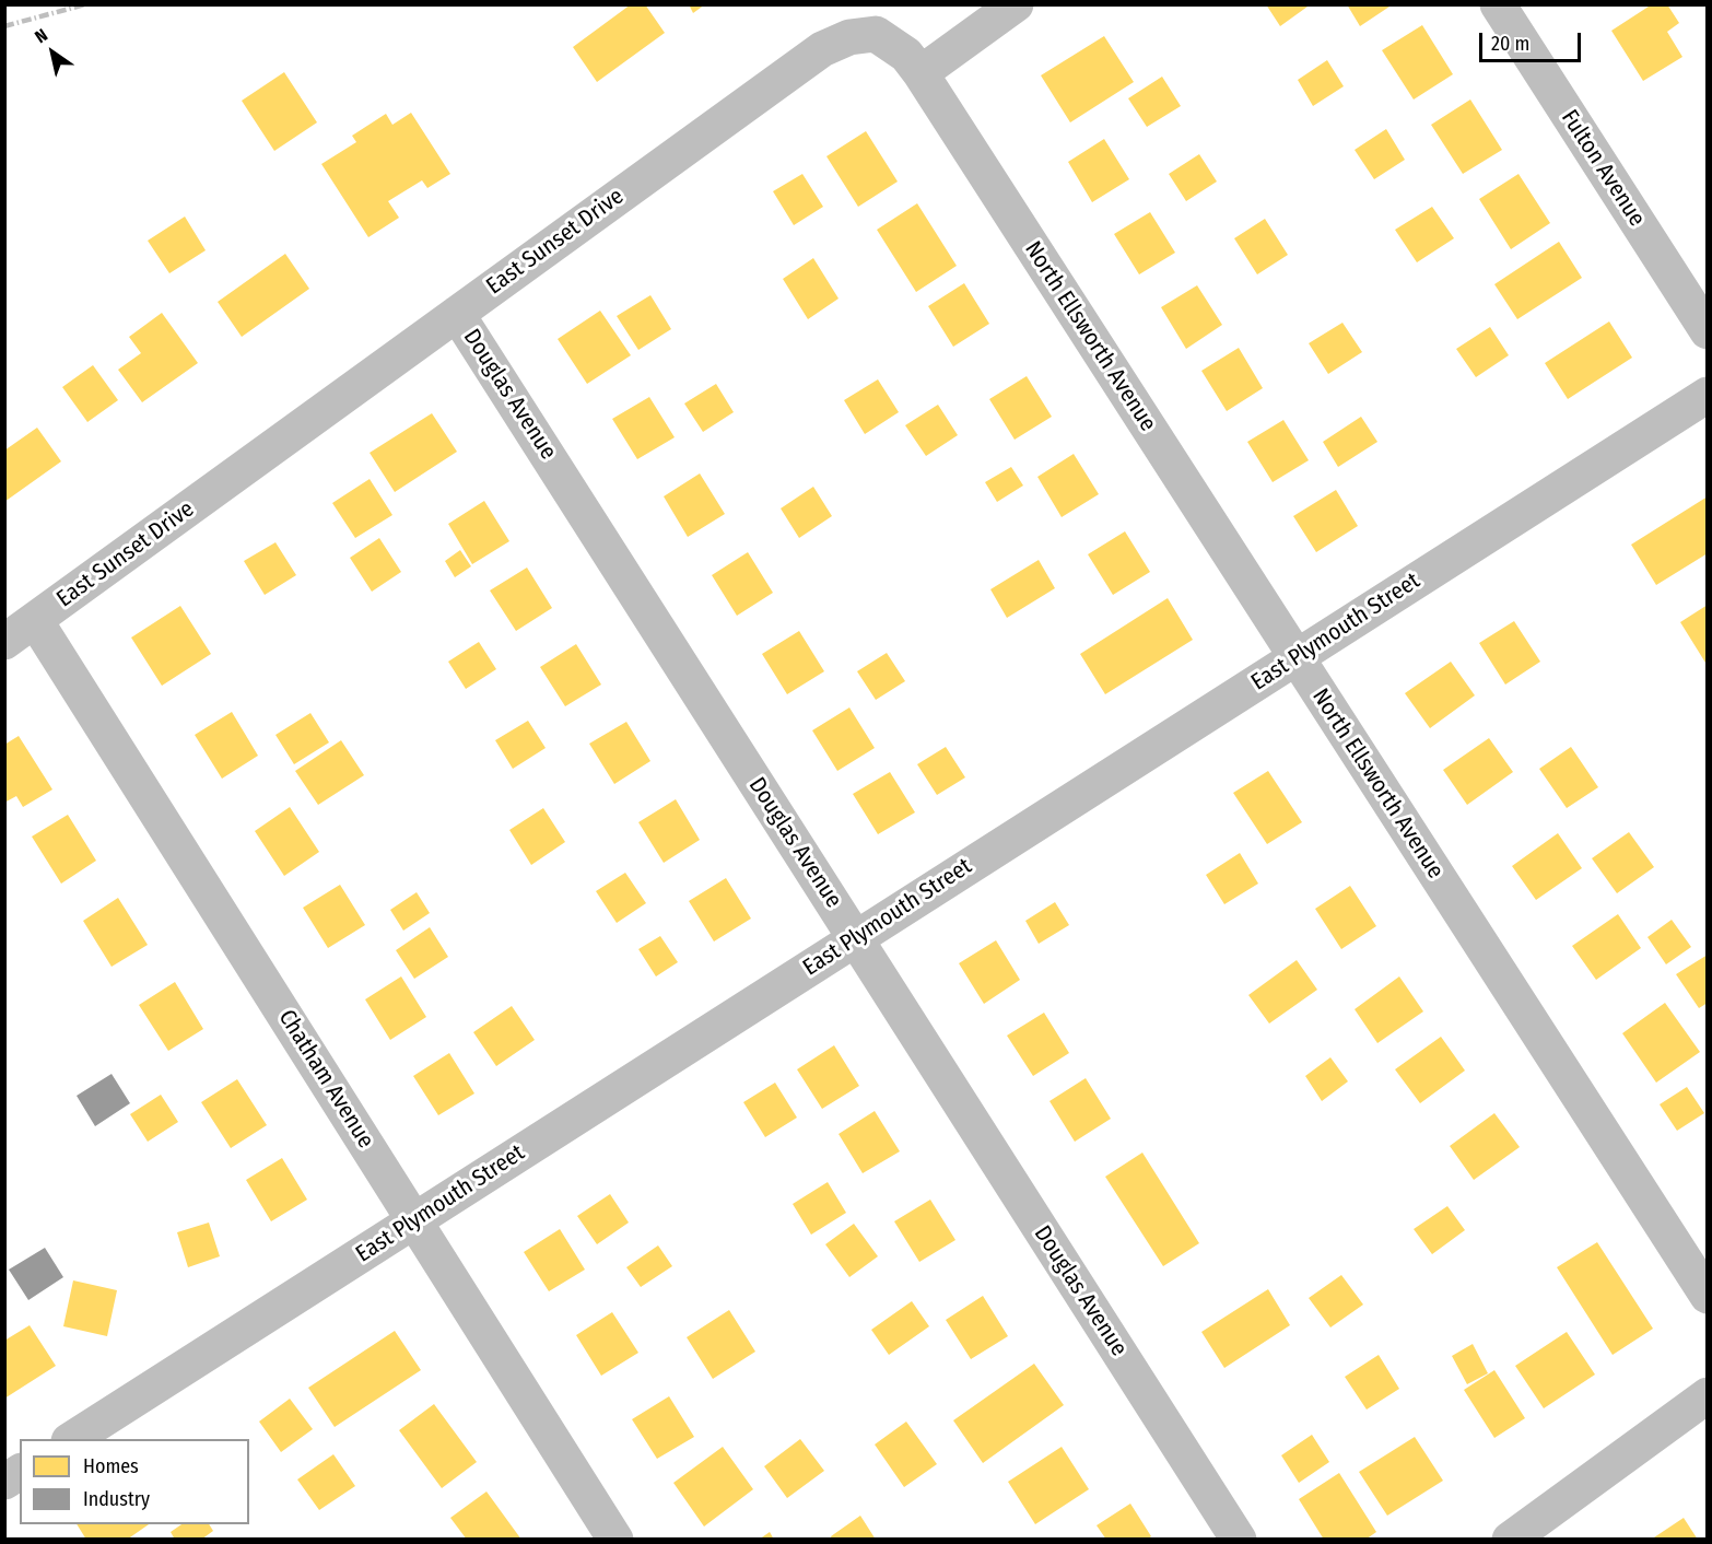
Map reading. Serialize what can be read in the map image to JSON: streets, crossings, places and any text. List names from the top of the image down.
{
  "streets": {
    "street": [
      "Fulton Avenue",
      "East Sunset Drive",
      "North Ellsworth Avenue",
      "Douglas Avenue",
      "East Plymouth Street",
      "Chatham Avenue"
    ]
  },
  "crossings": [
    ["East Sunset Drive", "North Ellsworth Avenue"],
    ["East Sunset Drive", "Douglas Avenue"],
    ["East Sunset Drive", "Chatham Avenue"],
    ["North Ellsworth Avenue", "East Plymouth Street"],
    ["Douglas Avenue", "East Plymouth Street"],
    ["East Plymouth Street", "Chatham Avenue"]
  ],
  "legend": ["Homes", "Industry"],
  "scale_bar": "20 m",
  "north": "top left"
}
